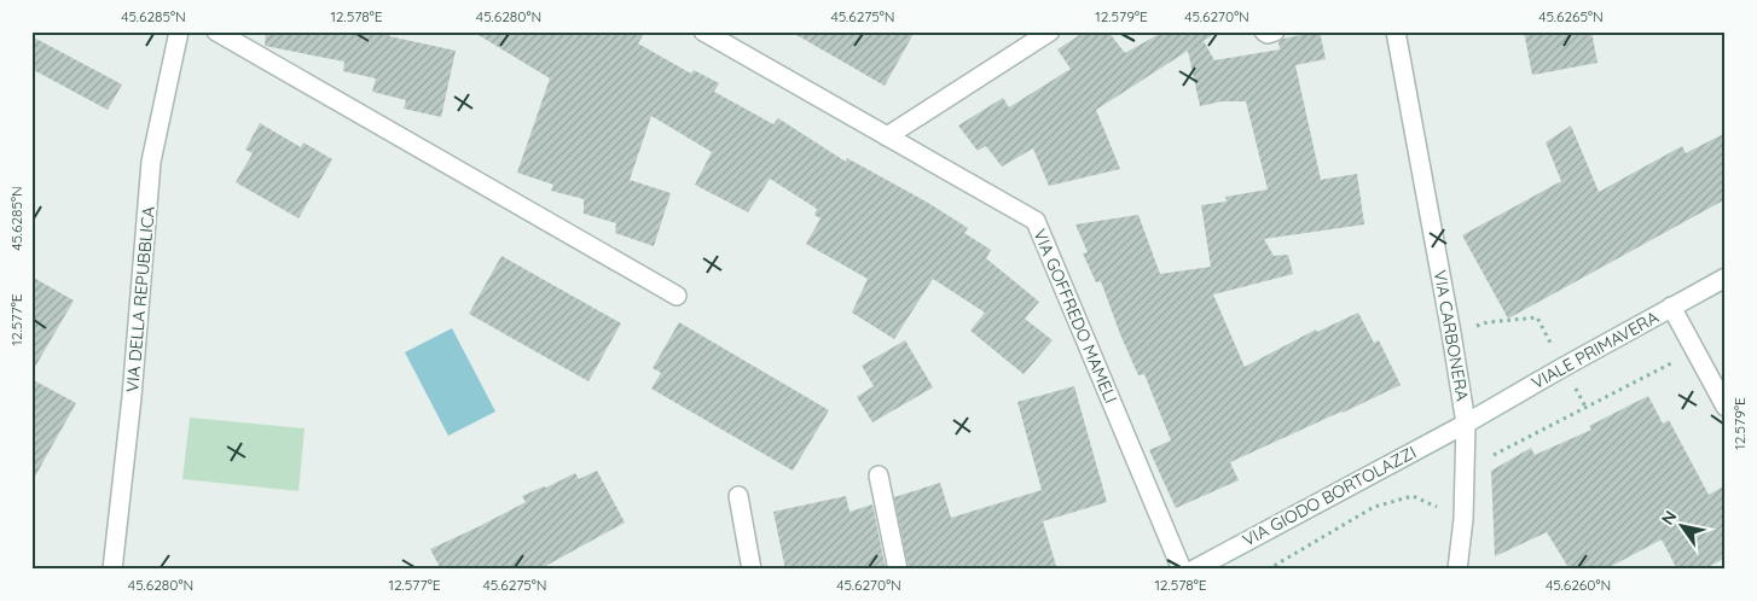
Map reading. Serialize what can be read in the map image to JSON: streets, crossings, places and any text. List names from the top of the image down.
{
  "streets": {
    "street": [
      "VIA DELLA REPUBBLICA",
      "VIA GOFFREDO MAMELI",
      "VIA CARBONERA",
      "VIALE PRIMAVERA",
      "VIA GIODO BORTOLAZZI"
    ]
  },
  "crossings": [
    ["VIA CARBONERA", "VIALE PRIMAVERA"],
    ["VIA CARBONERA", "VIA GIODO BORTOLAZZI"],
    ["VIALE PRIMAVERA", "VIA GIODO BORTOLAZZI"]
  ],
  "north": "top left",
  "coordinates": [
    "45.6285°N",
    "12.578°E",
    "45.6280°N",
    "45.6275°N",
    "12.579°E",
    "45.6270°N",
    "45.6265°N",
    "12.577°E",
    "45.6260°N"
  ]
}
